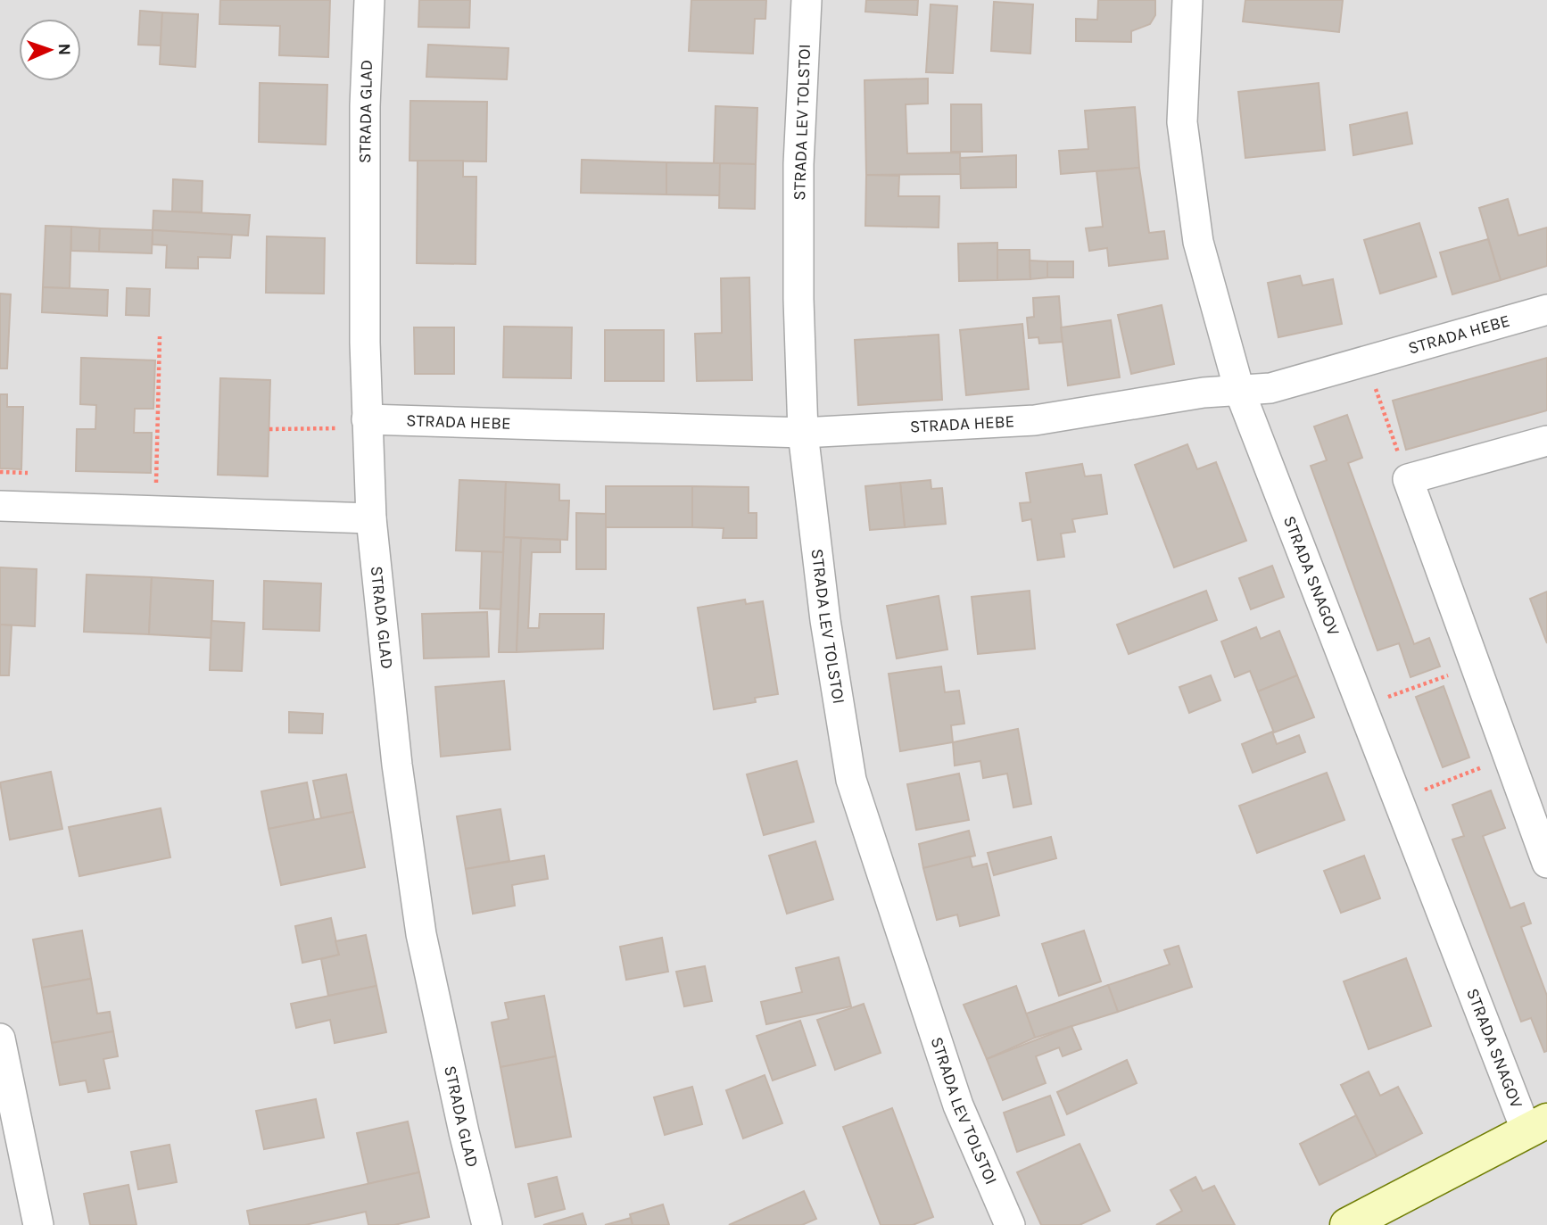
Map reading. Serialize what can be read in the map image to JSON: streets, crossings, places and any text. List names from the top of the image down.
{
  "streets": {
    "street": [
      "STRADA GLAD",
      "STRADA LEV TOLSTOI",
      "STRADA HEBE",
      "STRADA SNAGOV"
    ]
  },
  "crossings": [
    ["STRADA GLAD", "STRADA HEBE"],
    ["STRADA LEV TOLSTOI", "STRADA HEBE"],
    ["STRADA HEBE", "STRADA SNAGOV"]
  ],
  "north": "right"
}
